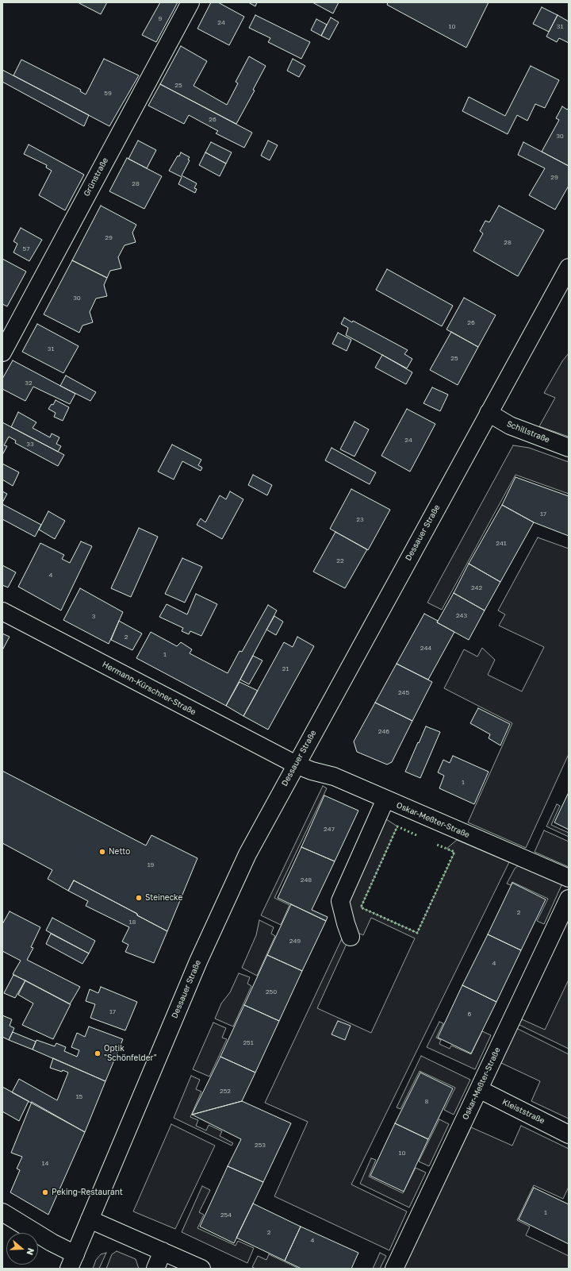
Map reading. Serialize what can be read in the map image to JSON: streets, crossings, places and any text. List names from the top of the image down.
{
  "streets": {
    "street": [
      "Grünstraße",
      "Schillstraße",
      "Dessauer Straße",
      "Hermann-Kürschner-Straße",
      "Oskar-Meßter-Straße",
      "Kleiststraße"
    ]
  },
  "crossings": [
    ["Schillstraße", "Dessauer Straße"],
    ["Dessauer Straße", "Hermann-Kürschner-Straße"],
    ["Dessauer Straße", "Oskar-Meßter-Straße"],
    ["Hermann-Kürschner-Straße", "Oskar-Meßter-Straße"],
    ["Oskar-Meßter-Straße", "Kleiststraße"]
  ],
  "places": [
    "Netto",
    "Steinecke",
    "Optik \"Schönfelder\"",
    "Peking-Restaurant"
  ],
  "house_numbers": [
    "9",
    "24",
    "10",
    "31",
    "25",
    "59",
    "26",
    "30",
    "29",
    "28",
    "29",
    "28",
    "57",
    "30",
    "26",
    "31",
    "25",
    "32",
    "24",
    "33",
    "17",
    "23",
    "241",
    "22",
    "4",
    "242",
    "243",
    "3",
    "2",
    "244",
    "1",
    "21",
    "245",
    "246",
    "1",
    "247",
    "19",
    "248",
    "2",
    "18",
    "249",
    "4",
    "250",
    "17",
    "6",
    "251",
    "252",
    "15",
    "8",
    "253",
    "10",
    "14",
    "1",
    "254",
    "2",
    "4"
  ],
  "north": "right"
}
